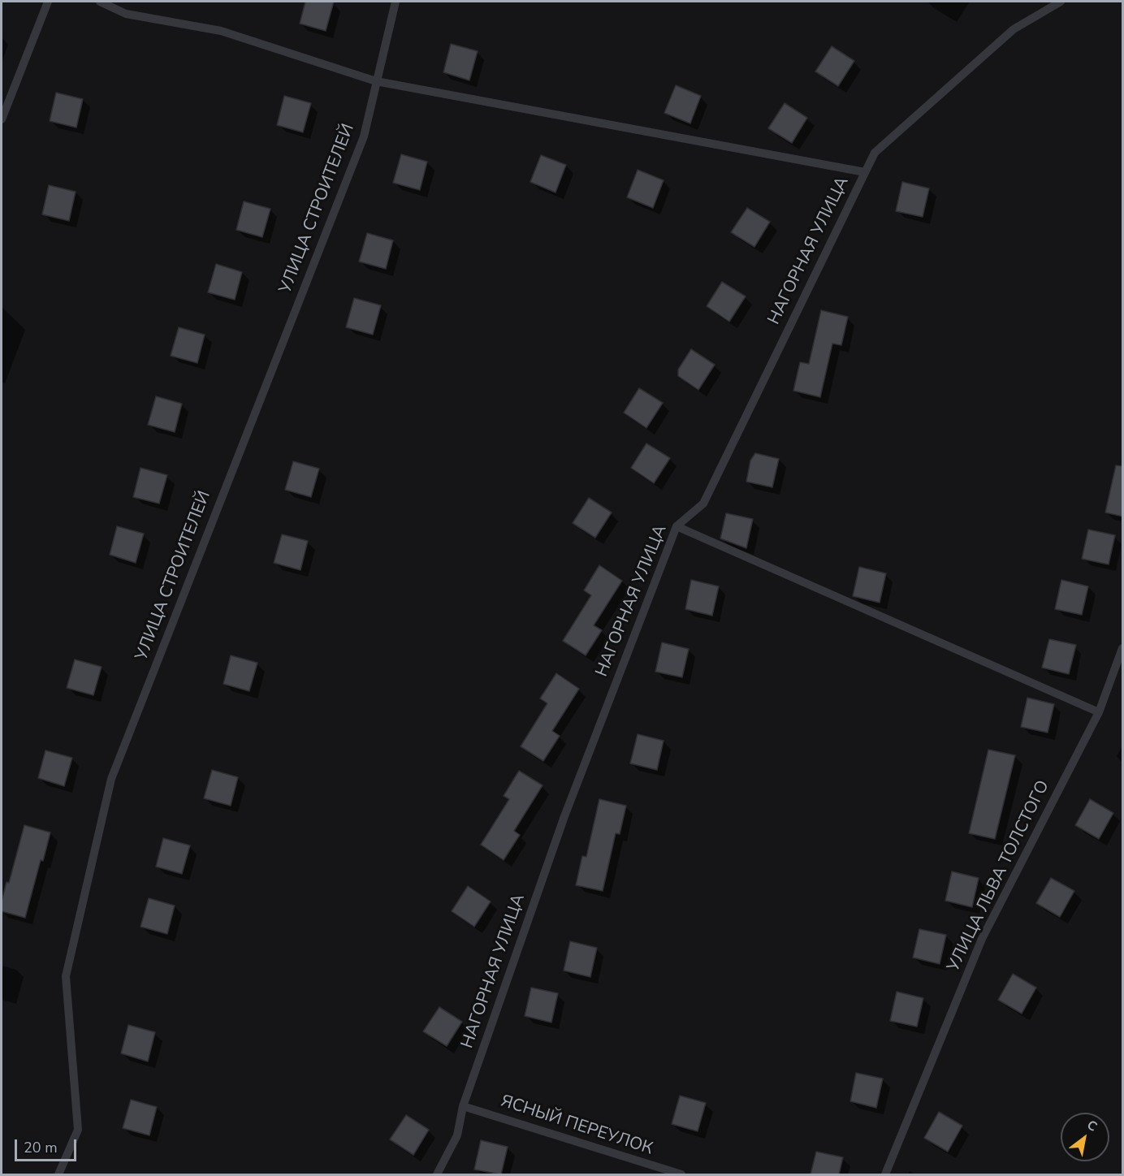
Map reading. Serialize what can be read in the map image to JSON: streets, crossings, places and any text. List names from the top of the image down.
{
  "streets": {
    "lane": [
      "УЛИЦА СТРОИТЕЛЕЙ",
      "НАГОРНАЯ УЛИЦА",
      "УЛИЦА ЛЬВА ТОЛСТОГО",
      "ЯСНЫЙ ПЕРЕУЛОК"
    ]
  },
  "crossings": [
    ["НАГОРНАЯ УЛИЦА", "ЯСНЫЙ ПЕРЕУЛОК"]
  ],
  "scale_bar": "20 m",
  "north": "top right"
}
